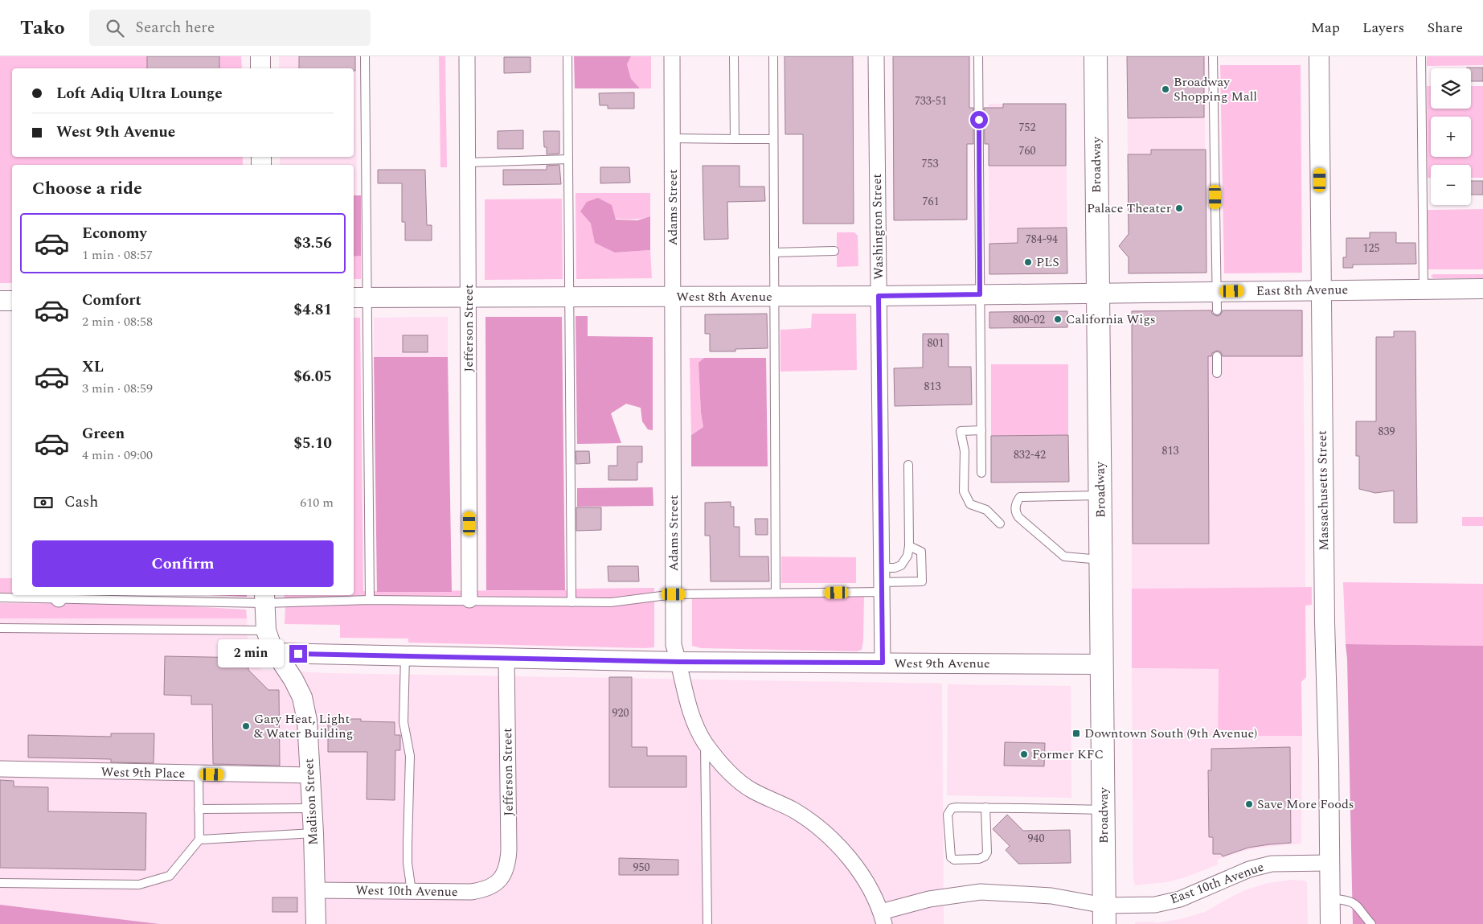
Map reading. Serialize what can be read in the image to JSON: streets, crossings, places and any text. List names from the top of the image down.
{
  "streets": {
    "main road": ["Broadway"],
    "street": [
      "Adams Street",
      "Washington Street",
      "East 8th Avenue",
      "West 8th Avenue",
      "Jefferson Street",
      "Massachusetts Street",
      "West 9th Avenue",
      "West 9th Place",
      "Madison Street",
      "East 10th Avenue",
      "West 10th Avenue"
    ]
  },
  "crossings": [
    ["Broadway", "East 8th Avenue"],
    ["Broadway", "West 8th Avenue"],
    ["Broadway", "West 9th Avenue"],
    ["Broadway", "East 10th Avenue"],
    ["Adams Street", "West 8th Avenue"],
    ["Adams Street", "West 9th Avenue"],
    ["Washington Street", "West 8th Avenue"],
    ["Washington Street", "West 9th Avenue"],
    ["East 8th Avenue", "West 8th Avenue"],
    ["East 8th Avenue", "Massachusetts Street"],
    ["West 8th Avenue", "Jefferson Street"],
    ["Jefferson Street", "West 9th Avenue"],
    ["Jefferson Street", "West 10th Avenue"],
    ["Massachusetts Street", "East 10th Avenue"],
    ["West 9th Avenue", "Madison Street"],
    ["West 9th Place", "Madison Street"],
    ["Madison Street", "West 10th Avenue"]
  ],
  "places": {
    "other": [
      "Broadway Shopping Mall",
      "Palace Theater",
      "PLS",
      "California Wigs",
      "Gary Heat, Light & Water Building",
      "Former KFC",
      "Save More Foods"
    ],
    "transit": ["Downtown South (9th Avenue)"]
  },
  "house_numbers": [
    "733-51",
    "752",
    "760",
    "753",
    "761",
    "784-94",
    "125",
    "800-02",
    "801",
    "813",
    "839",
    "813",
    "832-42",
    "920",
    "940",
    "950"
  ],
  "page": {
    "header": "Tako",
    "search": "Search here",
    "nav": ["Map", "Layers", "Share"],
    "map_buttons": ["+", "−"],
    "banner": ["Loft Adiq Ultra Lounge", "West 9th Avenue"],
    "heading": "Choose a ride",
    "list": [
      {
        "name": "Economy",
        "note": "1 min · 08:57",
        "value": "$3.56"
      },
      {
        "name": "Comfort",
        "note": "2 min · 08:58",
        "value": "$4.81"
      },
      {
        "name": "XL",
        "note": "3 min · 08:59",
        "value": "$6.05"
      },
      {
        "name": "Green",
        "note": "4 min · 09:00",
        "value": "$5.10"
      }
    ],
    "pay": ["Cash", "610 m"],
    "buttons": "Confirm",
    "bubble": "2 min"
  }
}
